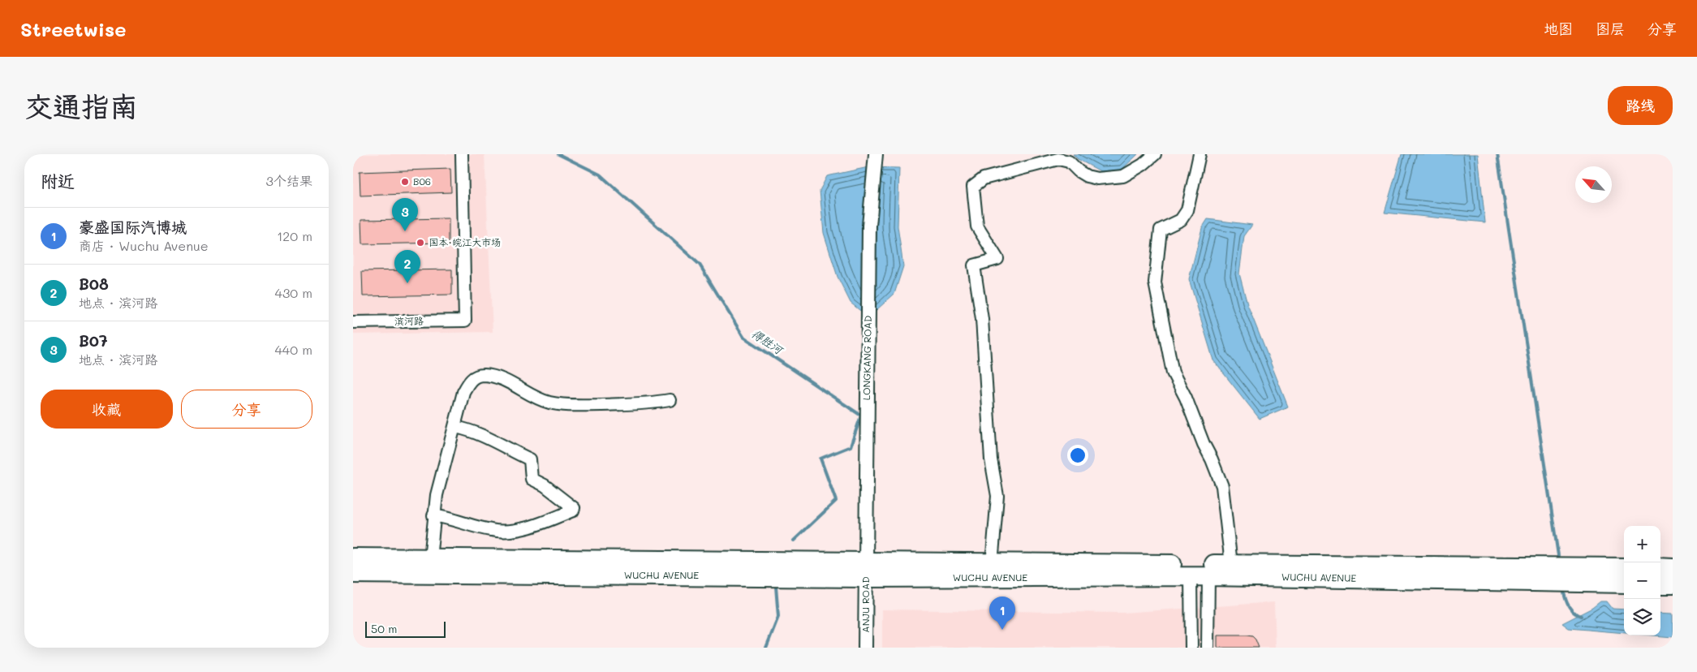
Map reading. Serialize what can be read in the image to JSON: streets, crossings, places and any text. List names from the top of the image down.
{
  "streets": {
    "highway": ["WUCHU AVENUE"],
    "street": ["滨河路", "LONGKANG ROAD", "ANJU ROAD"]
  },
  "crossings": [
    ["LONGKANG ROAD", "WUCHU AVENUE"],
    ["LONGKANG ROAD", "ANJU ROAD"],
    ["WUCHU AVENUE", "ANJU ROAD"]
  ],
  "water": ["得胜河"],
  "places": ["B06", "国本·皖江大市场"],
  "scale_bar": "50 m",
  "north": "top left",
  "page": {
    "header": "Streetwise",
    "nav": ["地图", "图层", "分享"],
    "buttons": [
      "路线",
      ["收藏", "分享"]
    ],
    "title": "交通指南",
    "heading": ["附近", "3个结果"],
    "pins": ["3", "2", "1"],
    "list": [
      {
        "mark": "1",
        "name": "豪盛国际汽博城",
        "note": "商店 · Wuchu Avenue",
        "value": "120 m"
      },
      {
        "mark": "2",
        "name": "B08",
        "note": "地点 · 滨河路",
        "value": "430 m"
      },
      {
        "mark": "3",
        "name": "B07",
        "note": "地点 · 滨河路",
        "value": "440 m"
      }
    ],
    "map_buttons": ["+", "−"],
    "scale": "50 m"
  }
}
